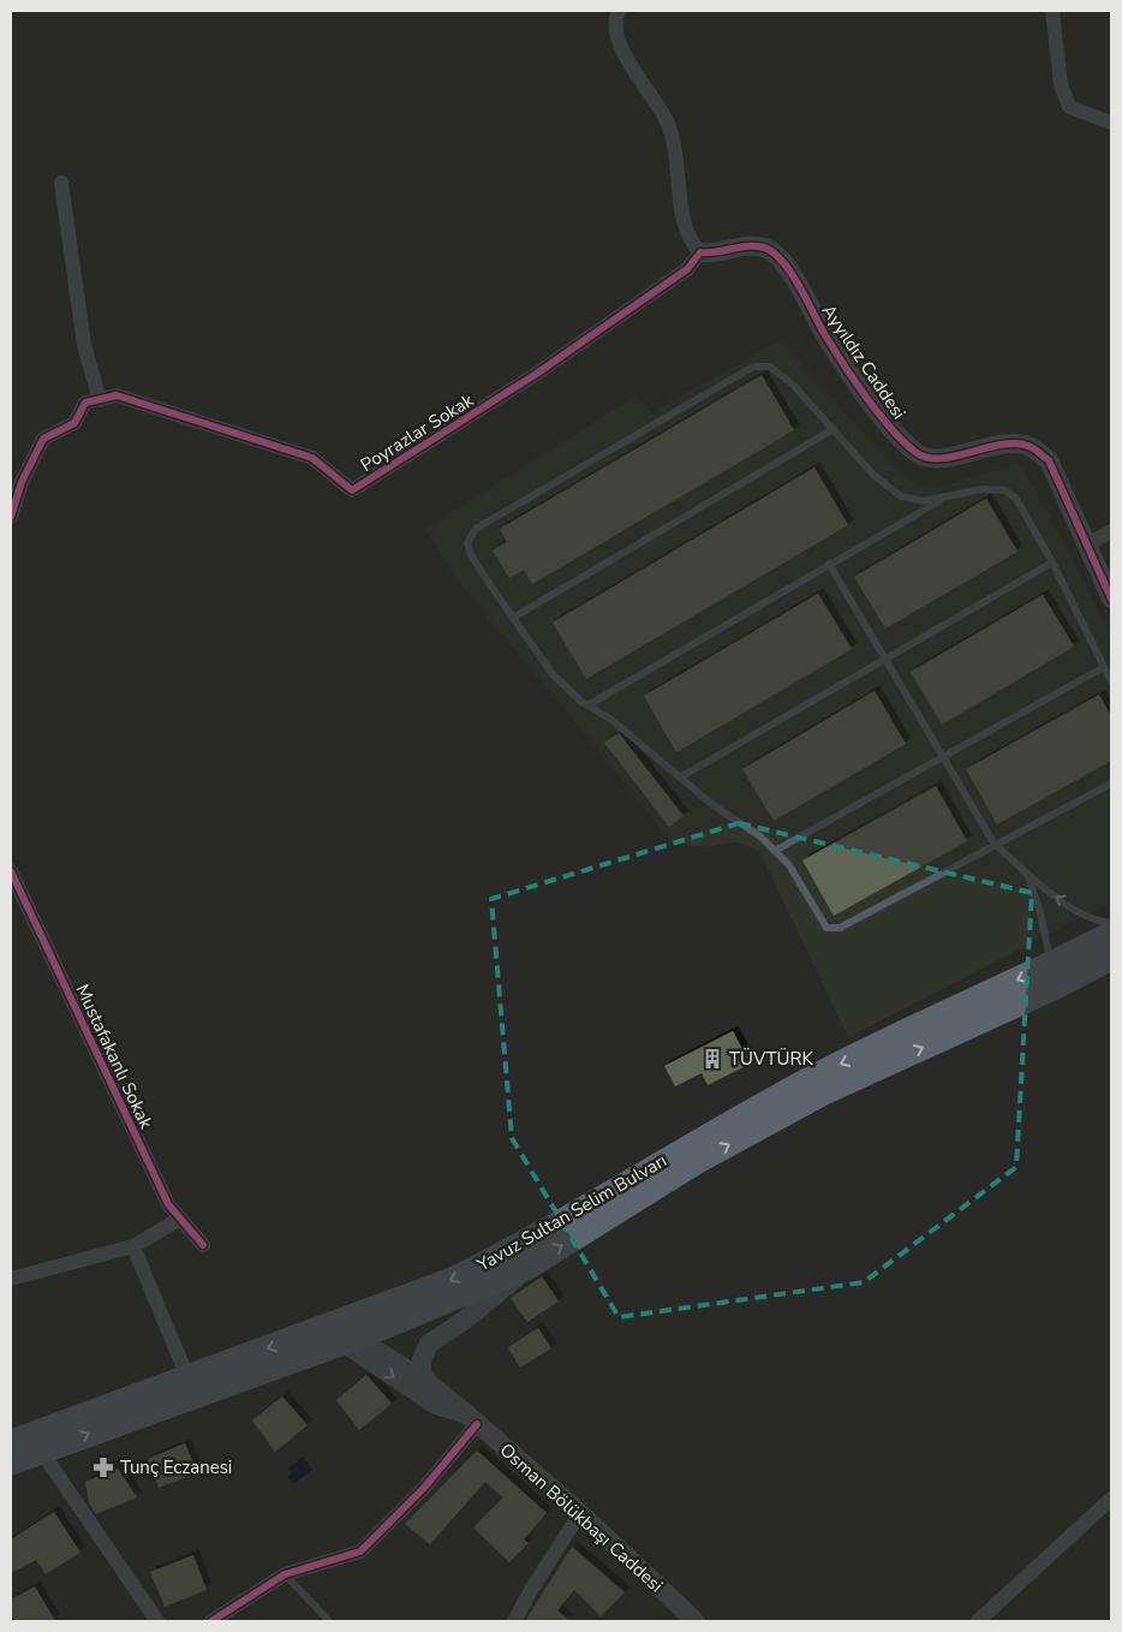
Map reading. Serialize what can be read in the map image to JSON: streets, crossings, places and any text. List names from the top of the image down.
{
  "streets": {
    "main road": ["Yavuz Sultan Selim Bulvarı"],
    "street": [
      "Ayyıldız Caddesi",
      "Poyrazlar Sokak",
      "Mustafakanlı Sokak",
      "Osman Bölükbaşı Caddesi"
    ]
  },
  "crossings": [
    ["Ayyıldız Caddesi", "Poyrazlar Sokak"],
    ["Yavuz Sultan Selim Bulvarı", "Osman Bölükbaşı Caddesi"]
  ],
  "places": {
    "building": ["TÜVTÜRK"],
    "pharmacy": ["Tunç Eczanesi"]
  }
}
